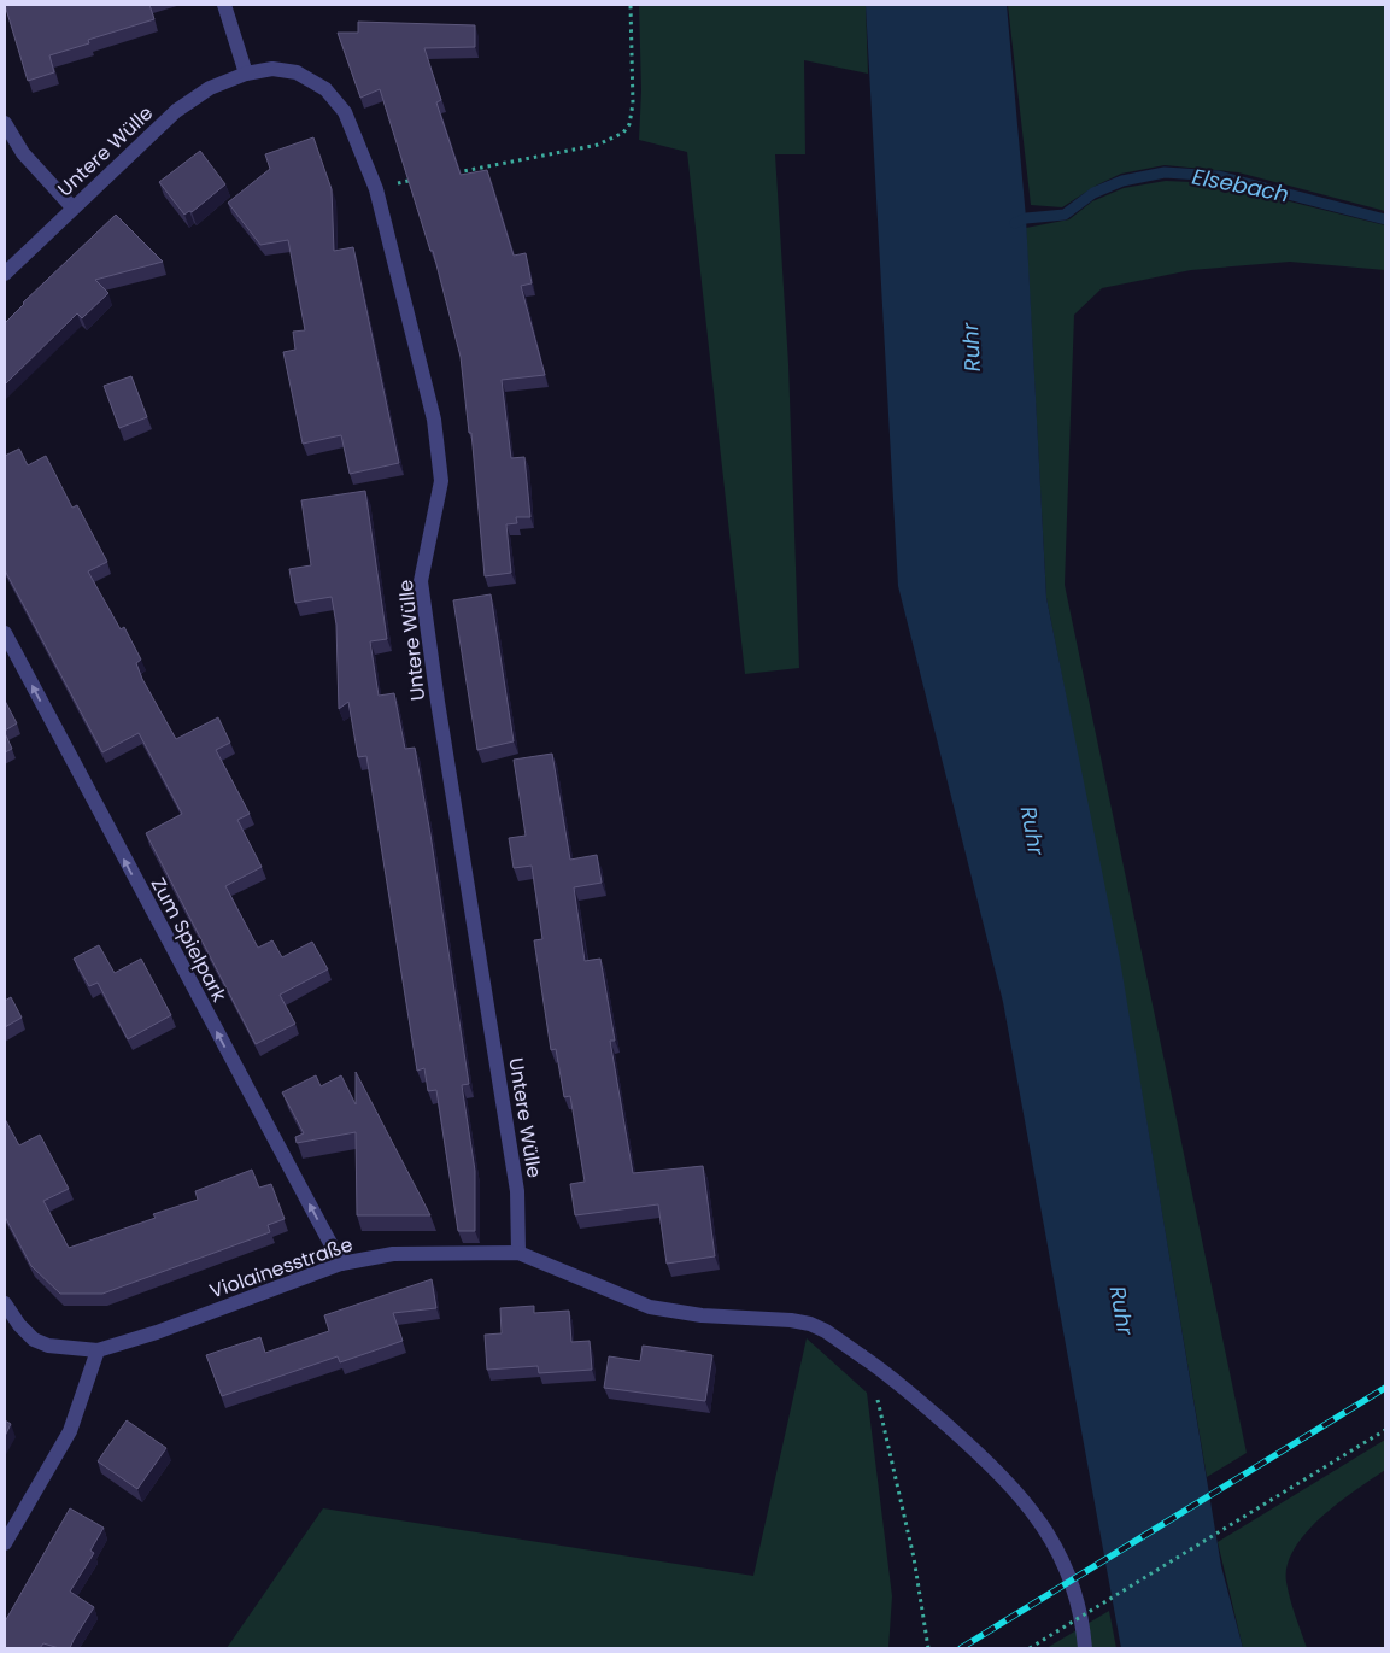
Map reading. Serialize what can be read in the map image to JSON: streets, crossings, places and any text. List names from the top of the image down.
{
  "streets": {
    "street": ["Untere Wülle", "Zum Spielpark", "Violainesstraße"]
  },
  "crossings": [
    ["Untere Wülle", "Violainesstraße"],
    ["Zum Spielpark", "Violainesstraße"]
  ],
  "one_way": ["Zum Spielpark"],
  "water": ["Elsebach", "Ruhr"]
}
